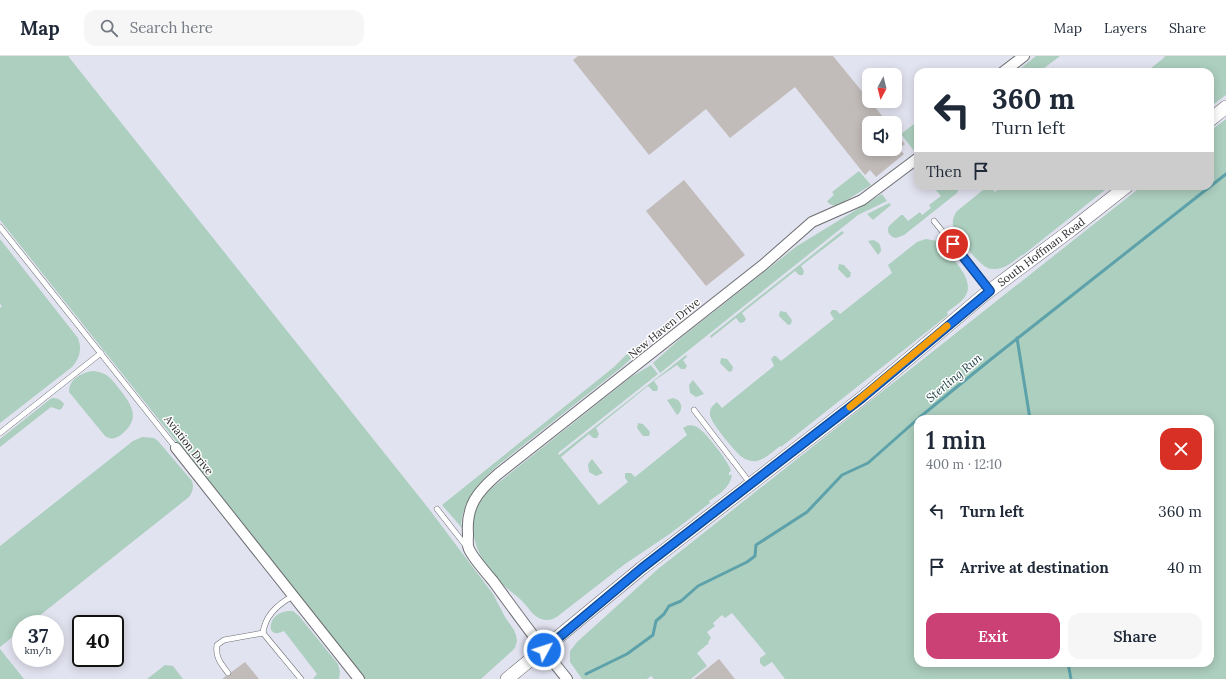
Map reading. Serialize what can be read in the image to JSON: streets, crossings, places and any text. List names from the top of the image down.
{
  "streets": {
    "street": ["South Hoffman Road", "New Haven Drive", "Aviation Drive"]
  },
  "water": ["Sterling Run"],
  "north": "bottom",
  "page": {
    "header": "Map",
    "search": "Search here",
    "nav": ["Map", "Layers", "Share"],
    "turn": ["360 m", "Turn left"],
    "then": "Then",
    "heading": ["1 min", "400 m · 12:10"],
    "list": [
      {
        "name": "Turn left",
        "value": "360 m"
      },
      {
        "name": "Arrive at destination",
        "value": "40 m"
      }
    ],
    "buttons": ["Exit", "Share"],
    "speed": "37 km/h",
    "limit": "40"
  }
}
